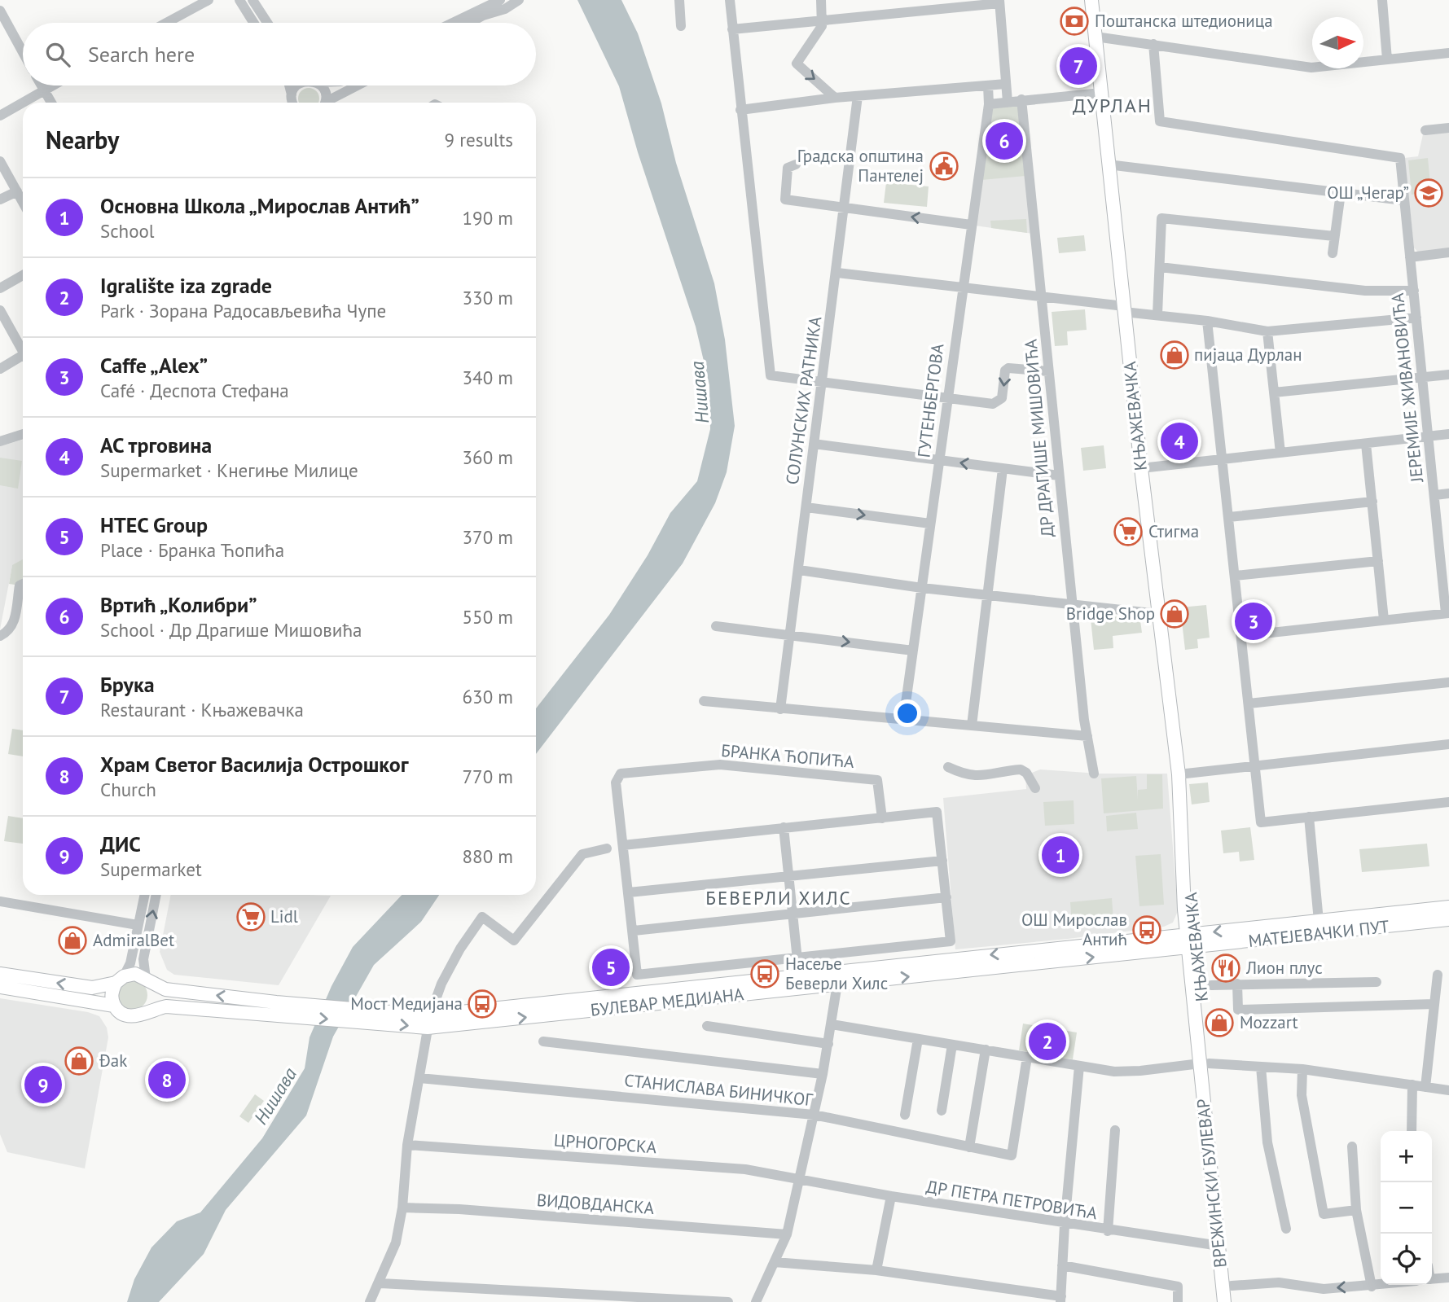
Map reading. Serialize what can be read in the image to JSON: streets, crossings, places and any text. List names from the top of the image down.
{
  "streets": {
    "main road": [
      "КЊАЖЕВАЧКА",
      "МАТЕЈЕВАЧКИ ПУТ",
      "БУЛЕВАР МЕДИЈАНА",
      "ВРЕЖИНСКИ БУЛЕВАР"
    ],
    "street": [
      "ЈЕРЕМИЈЕ ЖИВАНОВИЋА",
      "СОЛУНСКИХ РАТНИКА",
      "ГУТЕНБЕРГОВА",
      "ДР ДРАГИШЕ МИШОВИЋА",
      "БРАНКА ЋОПИЋА",
      "СТАНИСЛАВА БИНИЧКОГ",
      "ЦРНОГОРСКА",
      "ДР ПЕТРА ПЕТРОВИЋА",
      "ВИДОВДАНСКА"
    ]
  },
  "crossings": [
    ["КЊАЖЕВАЧКА", "МАТЕЈЕВАЧКИ ПУТ"],
    ["КЊАЖЕВАЧКА", "БУЛЕВАР МЕДИЈАНА"],
    ["КЊАЖЕВАЧКА", "ВРЕЖИНСКИ БУЛЕВАР"],
    ["БРАНКА ЋОПИЋА", "БУЛЕВАР МЕДИЈАНА"],
    ["МАТЕЈЕВАЧКИ ПУТ", "БУЛЕВАР МЕДИЈАНА"],
    ["ЦРНОГОРСКА", "ДР ПЕТРА ПЕТРОВИЋА"],
    ["ВРЕЖИНСКИ БУЛЕВАР", "ДР ПЕТРА ПЕТРОВИЋА"]
  ],
  "districts": ["ДУРЛАН", "БЕВЕРЛИ ХИЛС"],
  "water": ["Нишава"],
  "places": {
    "bank": ["Поштанска штедионица"],
    "public building": ["Градска општина Пантелеј"],
    "school or university": ["ОШ „Чегар”"],
    "shop": [
      "пијаца Дурлан",
      "Bridge Shop",
      "AdmiralBet",
      "Mozzart",
      "Đak"
    ],
    "supermarket": ["Стигма", "Lidl"],
    "bus stop": ["ОШ Мирослав Антић", "Насеље Беверли Хилс", "Мост Медијана"],
    "restaurant": ["Лион плус"]
  },
  "north": "right",
  "page": {
    "search": "Search here",
    "pins": [
      "7",
      "6",
      "4",
      "3",
      "1",
      "5",
      "2",
      "8",
      "9"
    ],
    "heading": ["Nearby", "9 results"],
    "list": [
      {
        "mark": "1",
        "name": "Основна Школа „Мирослав Антић”",
        "note": "School",
        "value": "190 m"
      },
      {
        "mark": "2",
        "name": "Igralište iza zgrade",
        "note": "Park · Зорана Радосављевића Чупе",
        "value": "330 m"
      },
      {
        "mark": "3",
        "name": "Caffe „Alex”",
        "note": "Café · Деспота Стефана",
        "value": "340 m"
      },
      {
        "mark": "4",
        "name": "АС трговина",
        "note": "Supermarket · Кнегиње Милице",
        "value": "360 m"
      },
      {
        "mark": "5",
        "name": "HTEC Group",
        "note": "Place · Бранка Ћопића",
        "value": "370 m"
      },
      {
        "mark": "6",
        "name": "Вртић „Колибри”",
        "note": "School · Др Драгише Мишовића",
        "value": "550 m"
      },
      {
        "mark": "7",
        "name": "Брука",
        "note": "Restaurant · Књажевачка",
        "value": "630 m"
      },
      {
        "mark": "8",
        "name": "Храм Светог Василија Острошког",
        "note": "Church",
        "value": "770 m"
      },
      {
        "mark": "9",
        "name": "ДИС",
        "note": "Supermarket",
        "value": "880 m"
      }
    ],
    "map_buttons": ["+", "−"]
  }
}
